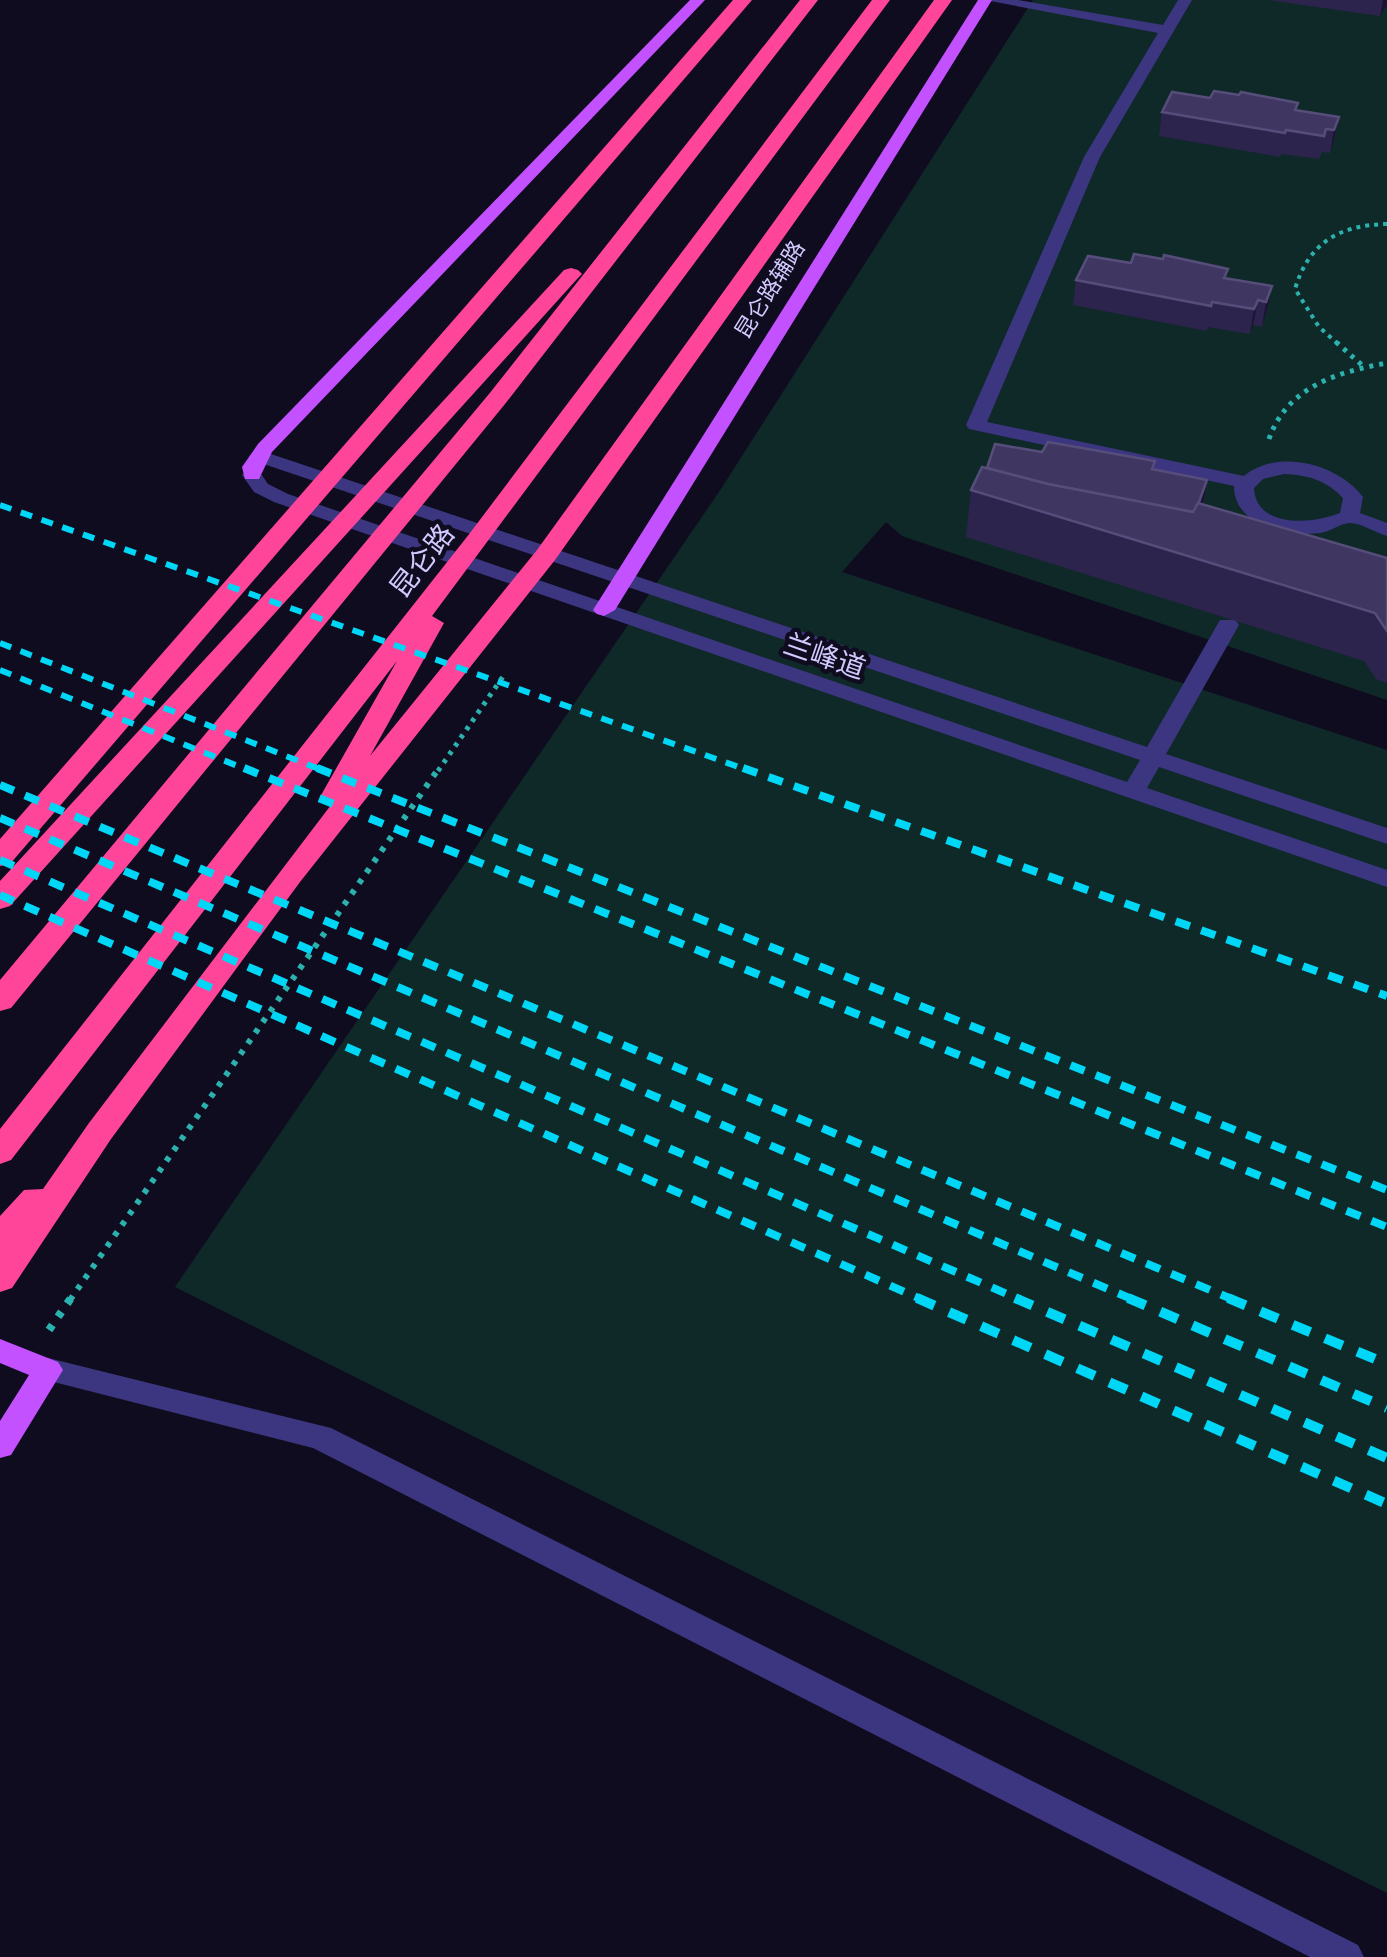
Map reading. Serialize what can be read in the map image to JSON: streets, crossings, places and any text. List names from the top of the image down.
{
  "streets": {
    "highway": ["昆仑路"],
    "main road": ["昆仑路辅路"],
    "street": ["兰峰道"]
  },
  "crossings": [
    ["昆仑路辅路", "兰峰道"]
  ]
}
